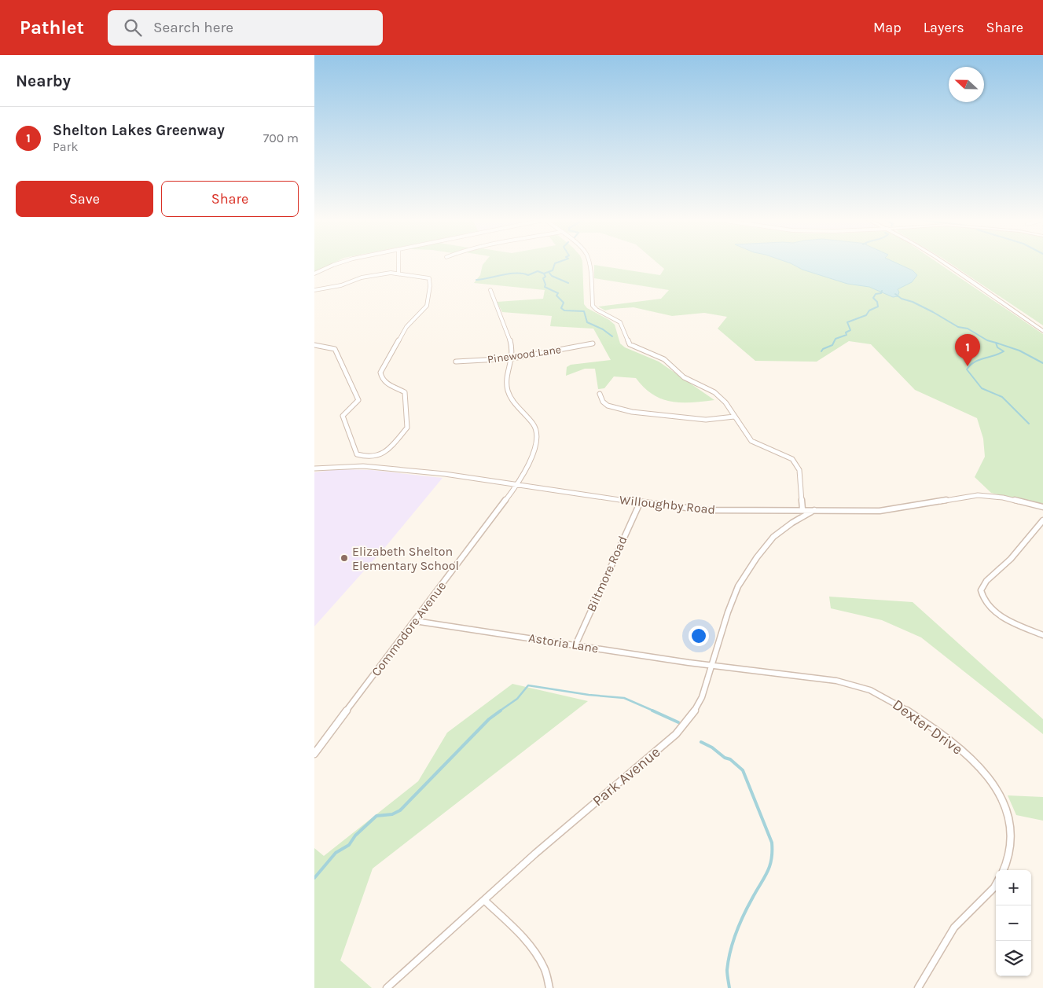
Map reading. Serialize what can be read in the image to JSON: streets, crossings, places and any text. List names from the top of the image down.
{
  "streets": {
    "street": [
      "Pinewood Lane",
      "Willoughby Road",
      "Biltmore Road",
      "Commodore Avenue",
      "Astoria Lane",
      "Dexter Drive",
      "Park Avenue"
    ]
  },
  "crossings": [
    ["Pinewood Lane", "Commodore Avenue"],
    ["Willoughby Road", "Biltmore Road"],
    ["Willoughby Road", "Commodore Avenue"],
    ["Willoughby Road", "Park Avenue"],
    ["Biltmore Road", "Astoria Lane"],
    ["Commodore Avenue", "Astoria Lane"],
    ["Astoria Lane", "Dexter Drive"],
    ["Astoria Lane", "Park Avenue"],
    ["Dexter Drive", "Park Avenue"]
  ],
  "places": ["Elizabeth Shelton Elementary School"],
  "north": "left",
  "page": {
    "header": "Pathlet",
    "search": "Search here",
    "nav": ["Map", "Layers", "Share"],
    "heading": "Nearby",
    "list": [
      {
        "mark": "1",
        "name": "Shelton Lakes Greenway",
        "note": "Park",
        "value": "700 m"
      }
    ],
    "buttons": ["Save", "Share"],
    "pins": "1",
    "map_buttons": ["+", "−"]
  }
}
